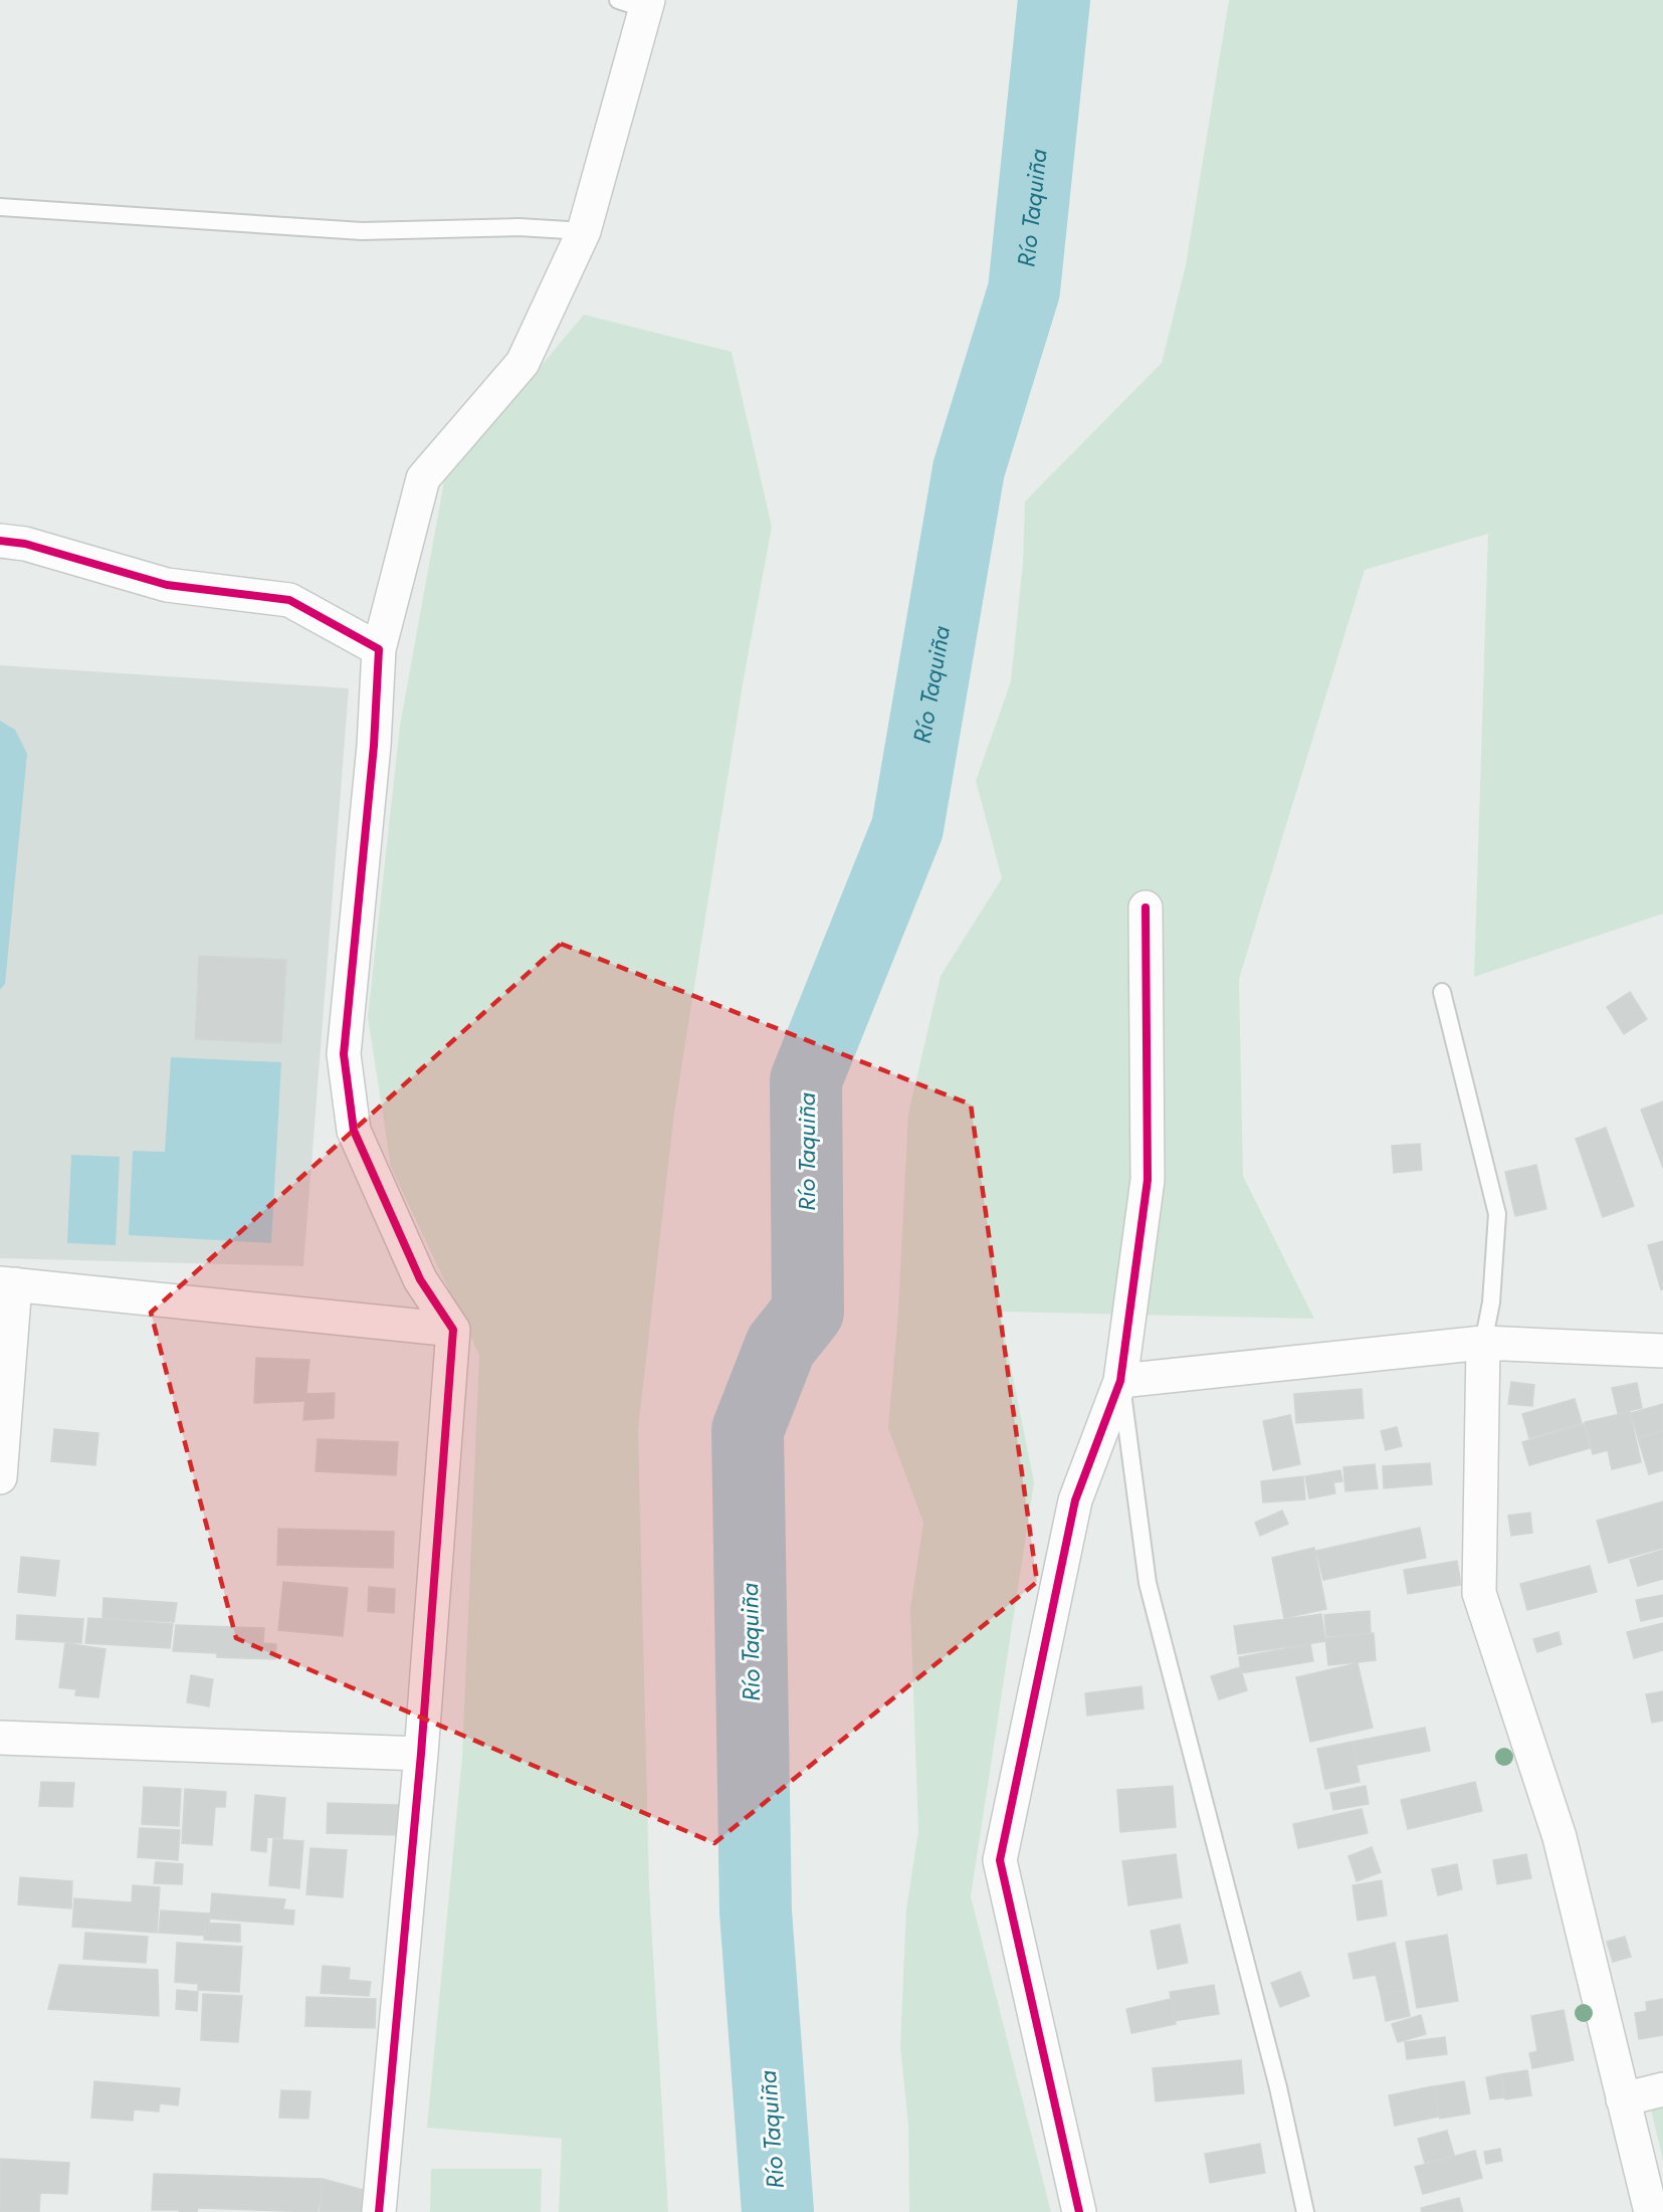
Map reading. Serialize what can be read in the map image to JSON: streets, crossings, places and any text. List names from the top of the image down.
{
  "water": ["Río Taquiña"]
}
